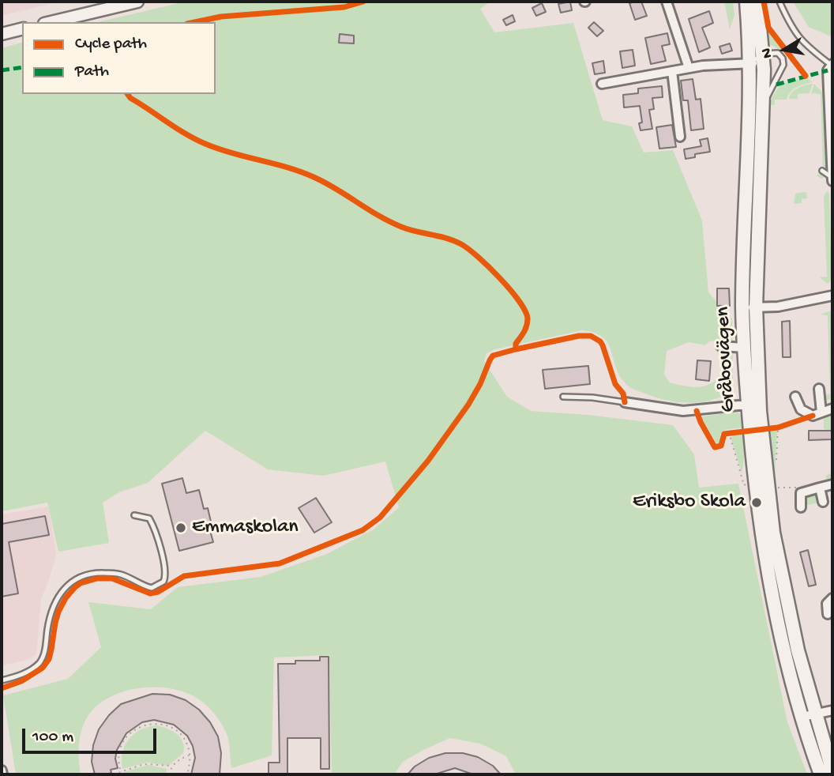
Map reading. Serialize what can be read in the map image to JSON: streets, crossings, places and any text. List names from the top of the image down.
{
  "streets": {
    "main road": ["Gråbovägen"]
  },
  "places": ["Eriksbo Skola", "Emmaskolan"],
  "legend": ["Cycle path", "Path"],
  "scale_bar": "100 m",
  "north": "left"
}
